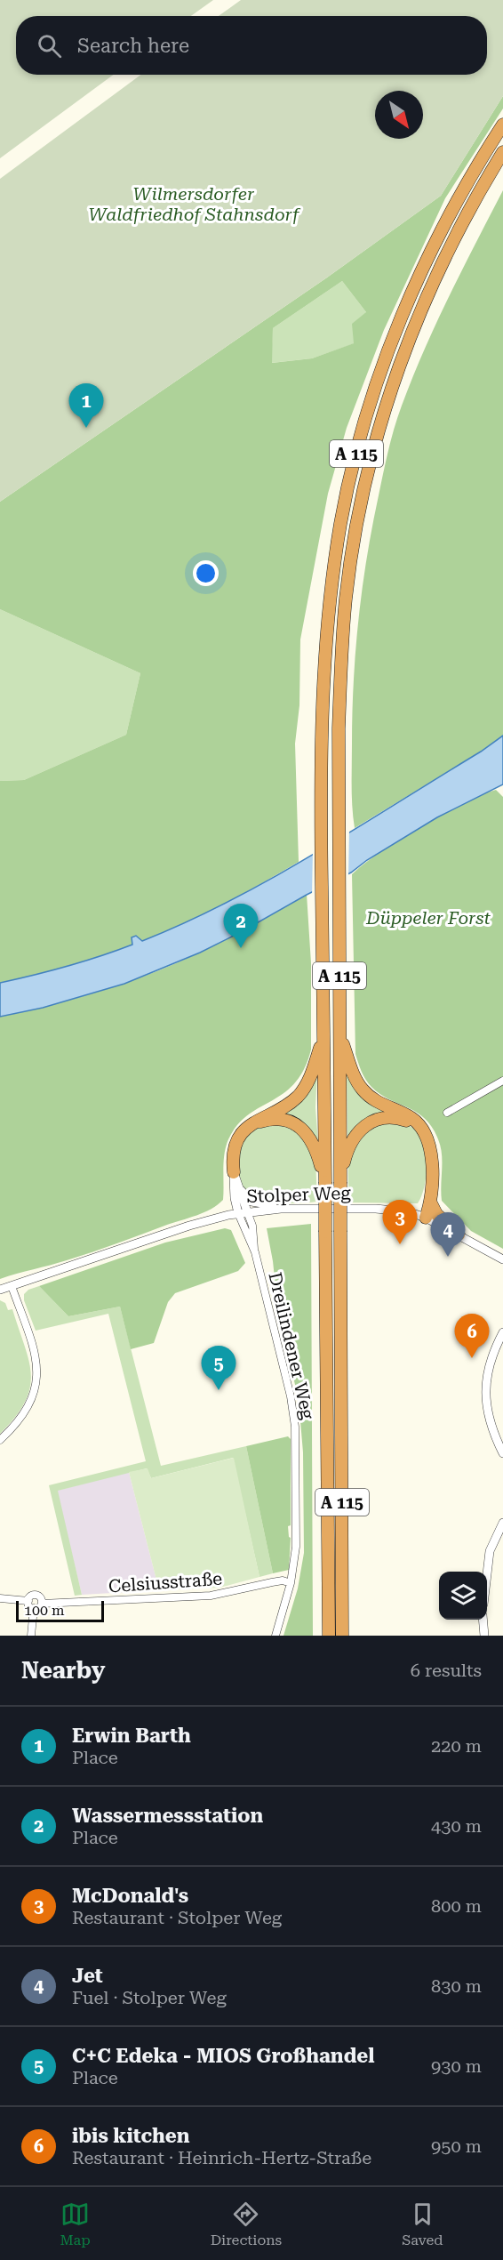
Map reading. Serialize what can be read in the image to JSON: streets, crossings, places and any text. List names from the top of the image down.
{
  "streets": {
    "highway": ["A 115"],
    "street": ["Stolper Weg", "Dreilindener Weg", "Celsiusstraße"]
  },
  "crossings": [
    ["Stolper Weg", "Dreilindener Weg"],
    ["Dreilindener Weg", "Celsiusstraße"]
  ],
  "parks": ["Wilmersdorfer Waldfriedhof Stahnsdorf", "Düppeler Forst"],
  "scale_bar": "100 m",
  "north": "bottom right",
  "page": {
    "search": "Search here",
    "pins": [
      "1",
      "2",
      "3",
      "4",
      "6",
      "5"
    ],
    "scale": "100 m",
    "heading": ["Nearby", "6 results"],
    "list": [
      {
        "mark": "1",
        "name": "Erwin Barth",
        "note": "Place",
        "value": "220 m"
      },
      {
        "mark": "2",
        "name": "Wassermessstation",
        "note": "Place",
        "value": "430 m"
      },
      {
        "mark": "3",
        "name": "McDonald's",
        "note": "Restaurant · Stolper Weg",
        "value": "800 m"
      },
      {
        "mark": "4",
        "name": "Jet",
        "note": "Fuel · Stolper Weg",
        "value": "830 m"
      },
      {
        "mark": "5",
        "name": "C+C Edeka - MIOS Großhandel",
        "note": "Place",
        "value": "930 m"
      },
      {
        "mark": "6",
        "name": "ibis kitchen",
        "note": "Restaurant · Heinrich-Hertz-Straße",
        "value": "950 m"
      }
    ],
    "nav": ["Map", "Directions", "Saved"]
  }
}
